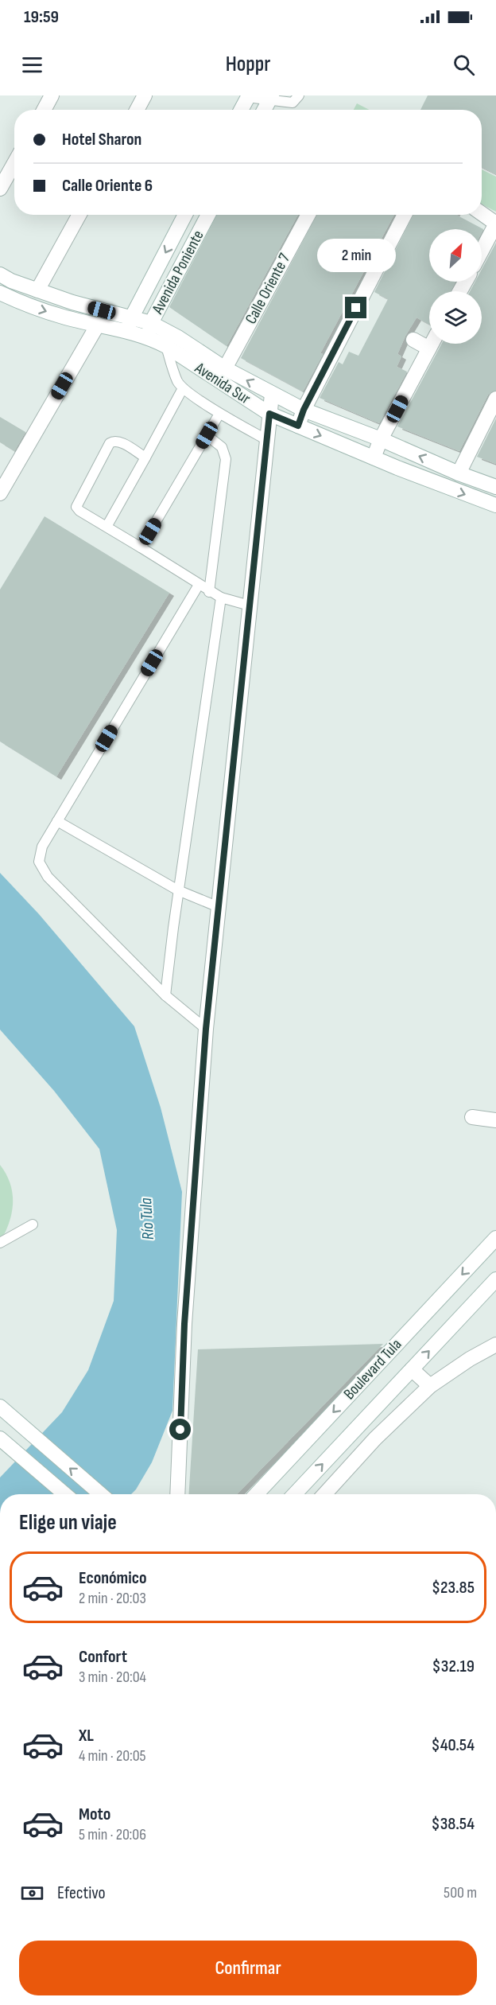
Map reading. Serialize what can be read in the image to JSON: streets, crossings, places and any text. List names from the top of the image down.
{
  "streets": {
    "street": [
      "Avenida Poniente",
      "Calle Oriente 7",
      "Avenida Sur",
      "Boulevard Tula"
    ]
  },
  "crossings": [
    ["Avenida Poniente", "Avenida Sur"],
    ["Calle Oriente 7", "Avenida Sur"]
  ],
  "water": ["Río Tula"],
  "north": "top right",
  "page": {
    "status": "19:59",
    "header": "Hoppr",
    "banner": ["Hotel Sharon", "Calle Oriente 6"],
    "bubble": "2 min",
    "heading": "Elige un viaje",
    "list": [
      {
        "name": "Económico",
        "note": "2 min · 20:03",
        "value": "$23.85"
      },
      {
        "name": "Confort",
        "note": "3 min · 20:04",
        "value": "$32.19"
      },
      {
        "name": "XL",
        "note": "4 min · 20:05",
        "value": "$40.54"
      },
      {
        "name": "Moto",
        "note": "5 min · 20:06",
        "value": "$38.54"
      }
    ],
    "pay": ["Efectivo", "500 m"],
    "buttons": "Confirmar"
  }
}
